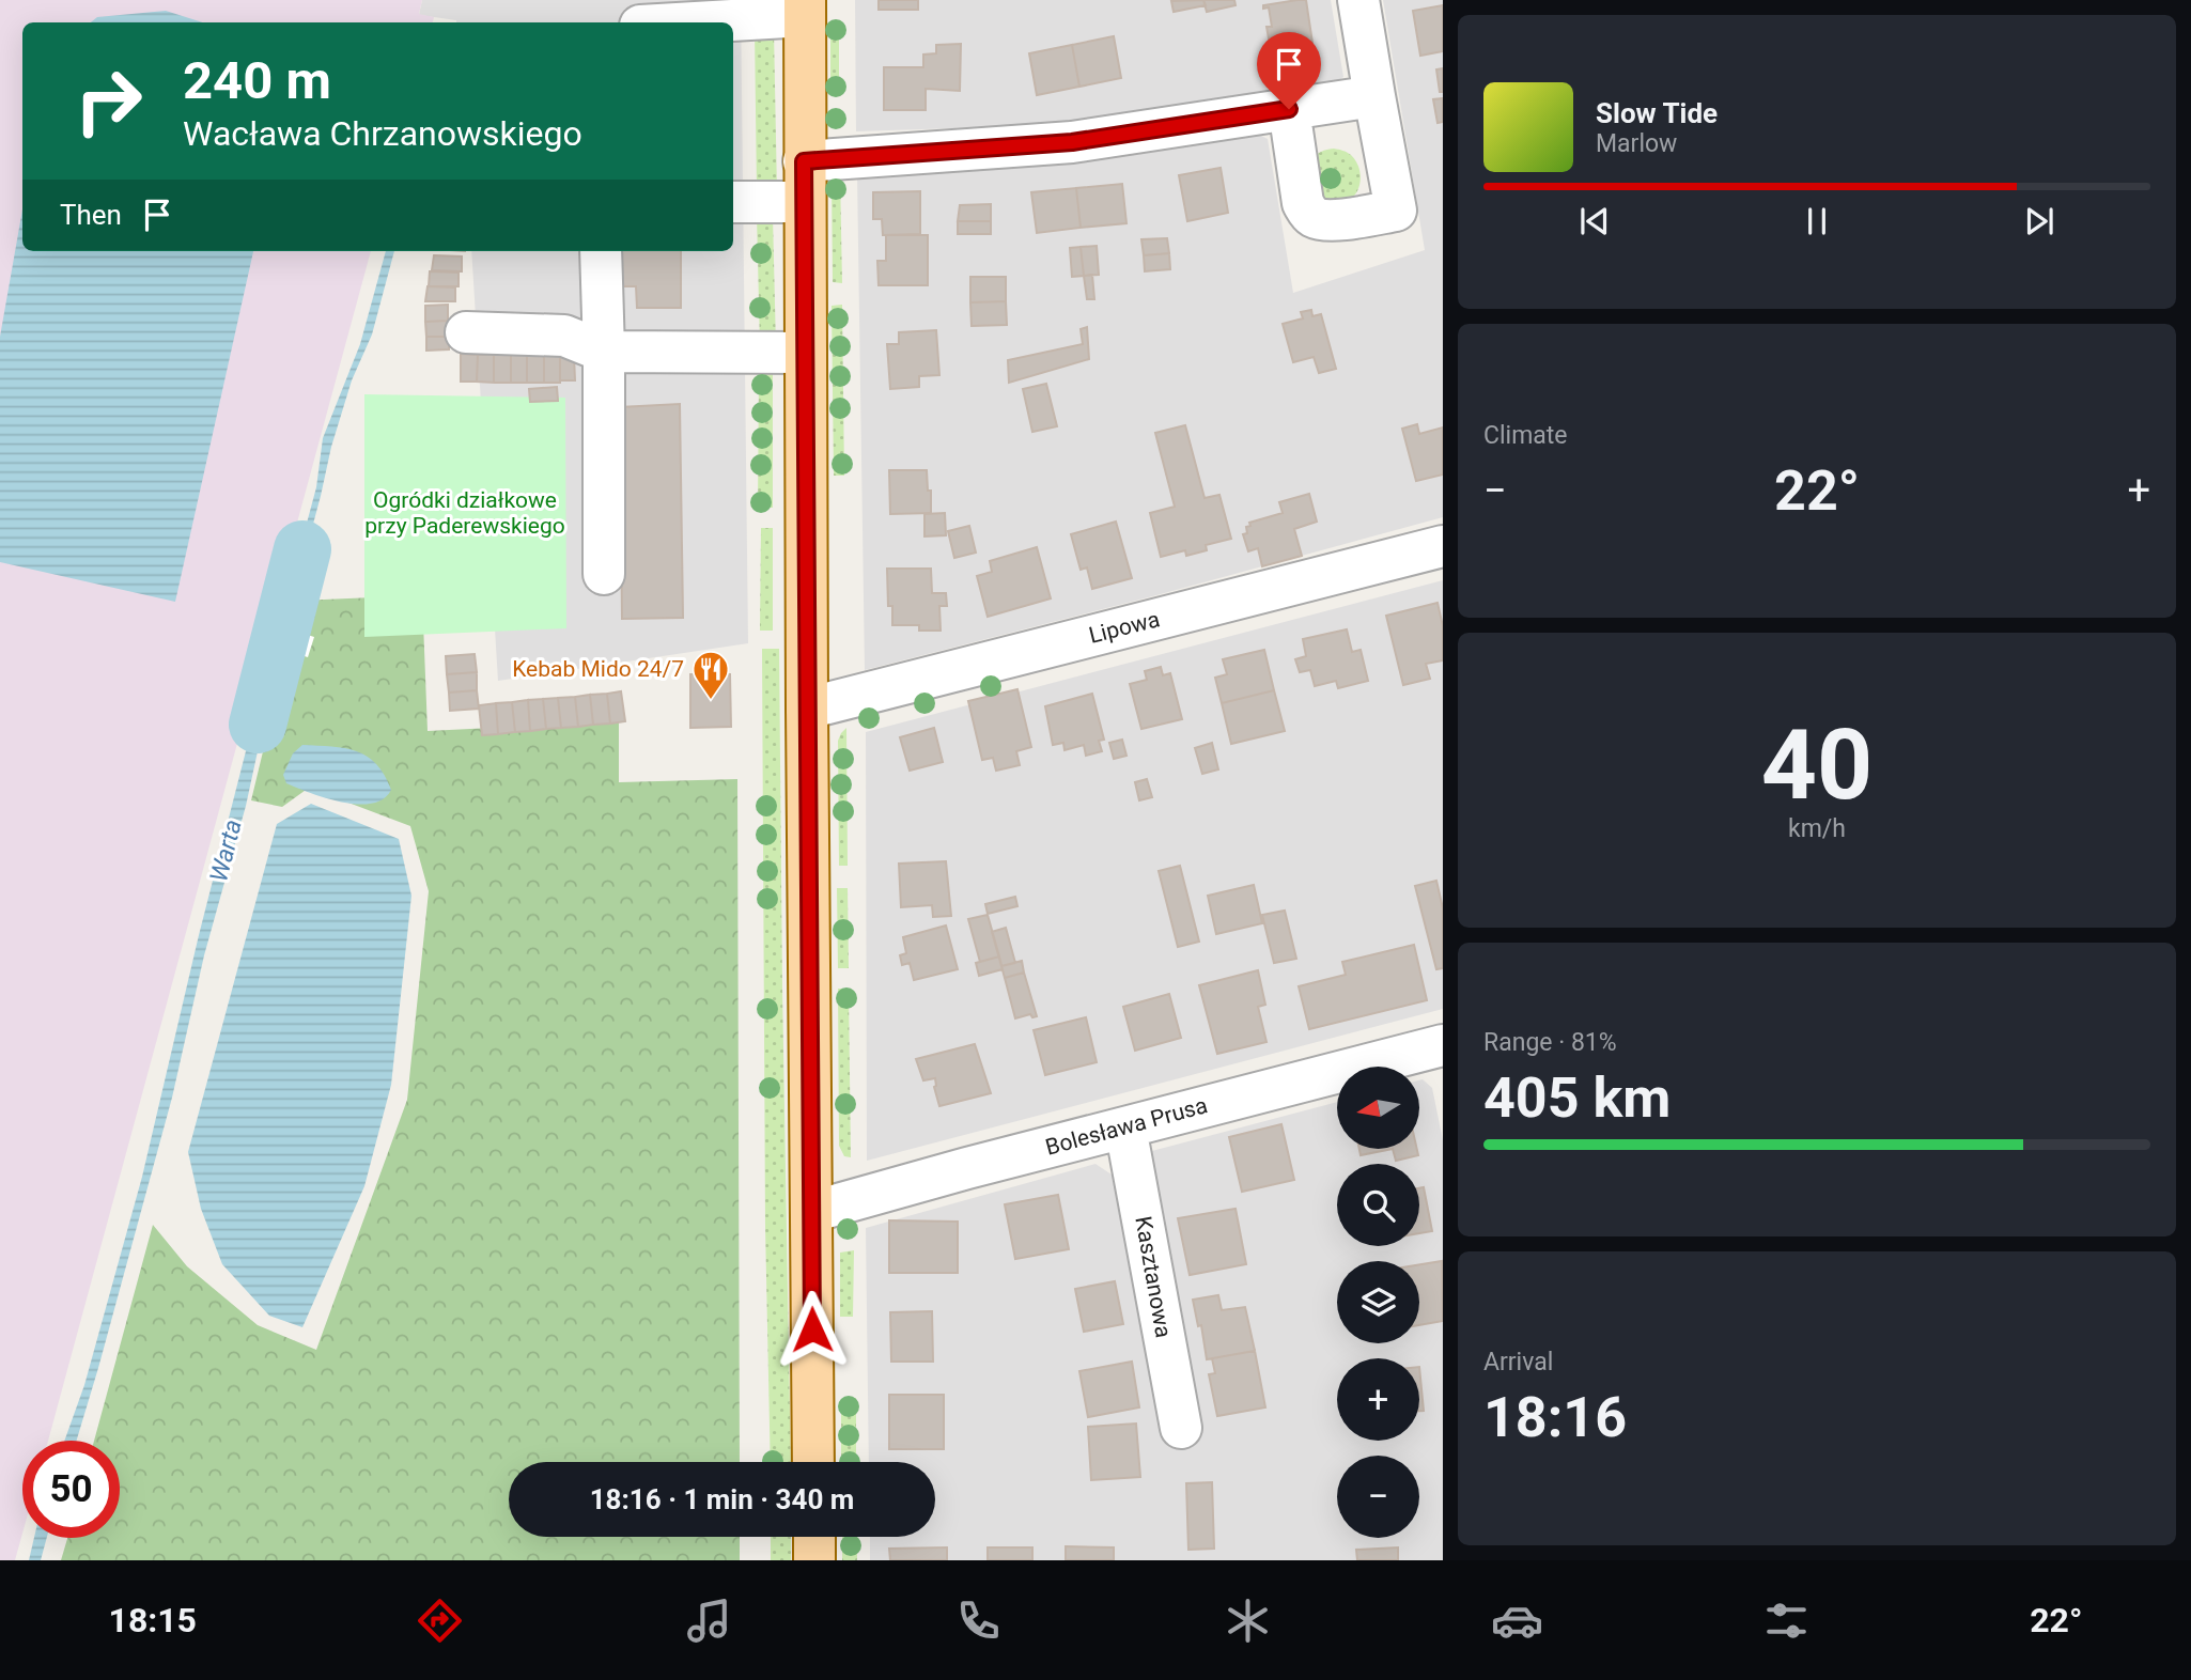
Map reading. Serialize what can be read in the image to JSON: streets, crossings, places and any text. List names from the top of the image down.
{
  "streets": {
    "street": ["Lipowa", "Bolesława Prusa", "Kasztanowa"]
  },
  "crossings": [
    ["Bolesława Prusa", "Kasztanowa"]
  ],
  "water": ["Warta"],
  "parks": ["Ogródki działkowe przy Paderewskiego"],
  "places": {
    "restaurant": ["Kebab Mido 24/7"]
  },
  "north": "left",
  "page": {
    "turn": ["240 m", "Wacława Chrzanowskiego"],
    "song": ["Slow Tide", "Marlow"],
    "then": "Then",
    "tile": [
      "Climate",
      ["40", "km/h"],
      ["Range · 81%", "405 km"],
      ["Arrival", "18:16"]
    ],
    "heat": ["−", "22°", "+"],
    "map_buttons": ["+", "−"],
    "limit": "50",
    "trip": "18:16 · 1 min · 340 m",
    "tabs": ["18:15", "22°"]
  }
}
